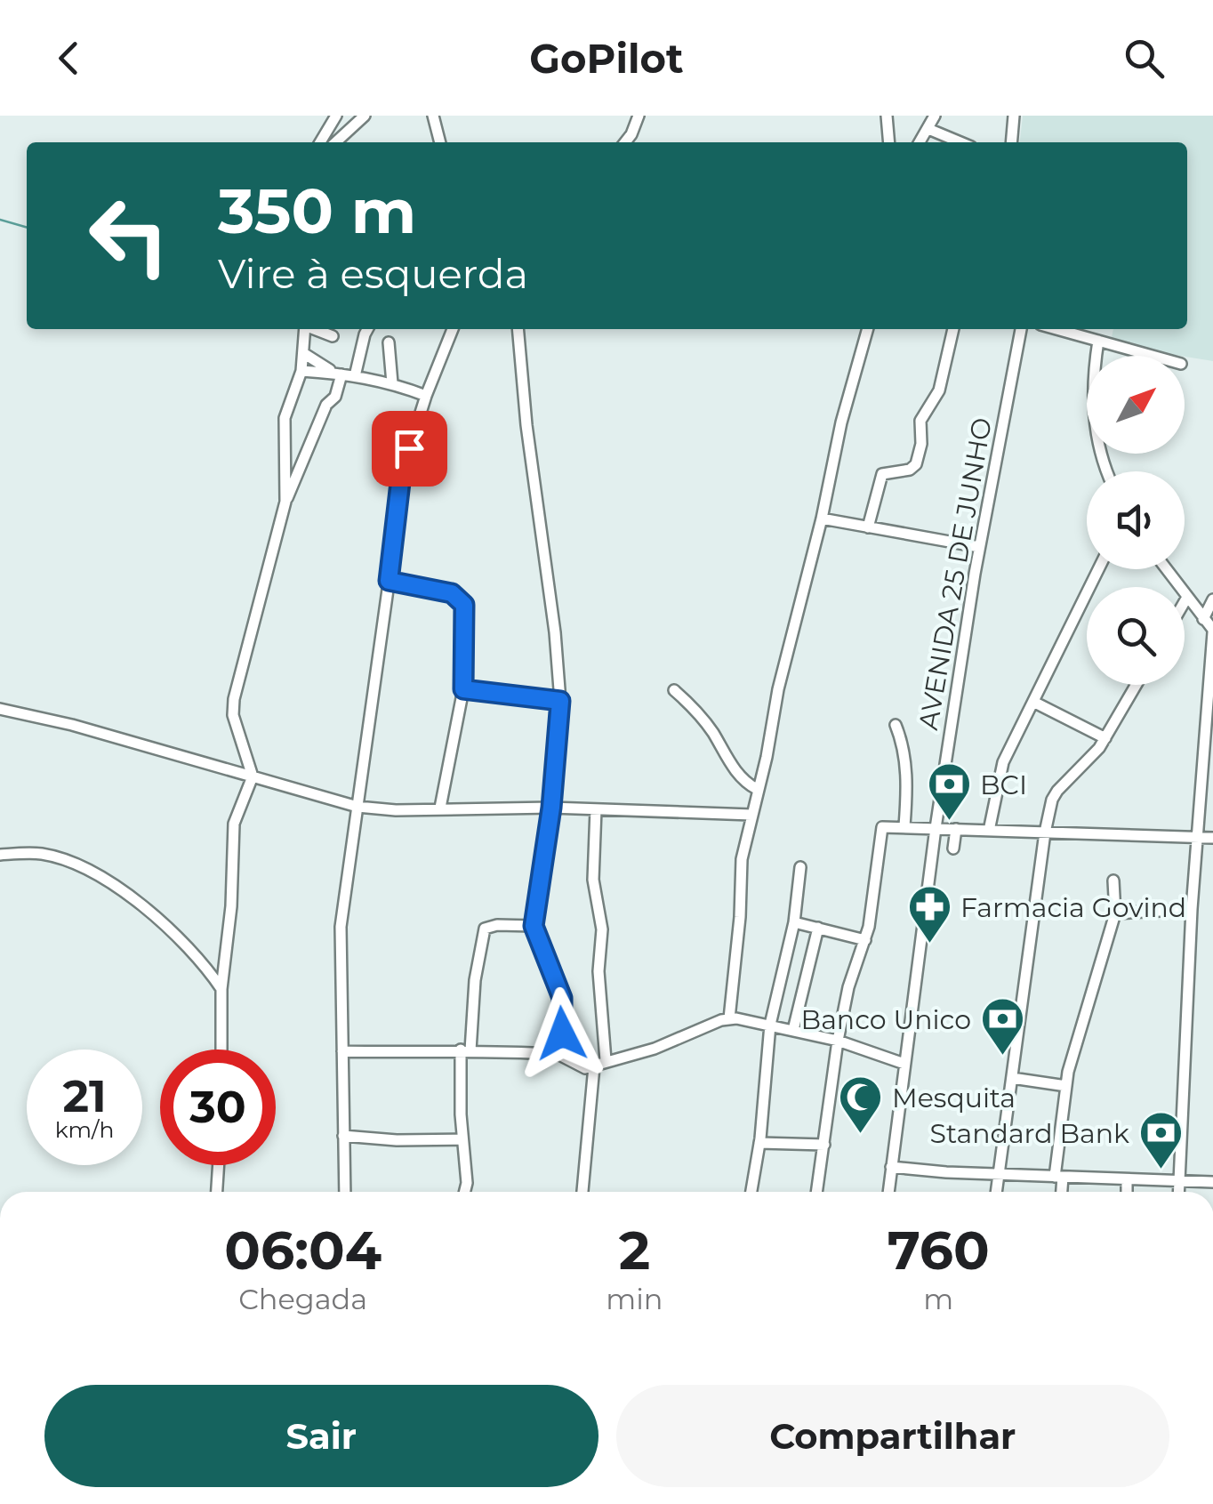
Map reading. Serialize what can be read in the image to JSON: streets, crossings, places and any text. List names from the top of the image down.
{
  "streets": {
    "street": ["AVENIDA 25 DE JUNHO"]
  },
  "places": {
    "bank": ["BCI", "Banco Unico", "Standard Bank"],
    "pharmacy": ["Farmacia Govind"],
    "mosque": ["Mesquita"]
  },
  "north": "top right",
  "page": {
    "header": "GoPilot",
    "turn": ["350 m", "Vire à esquerda"],
    "speed": "21 km/h",
    "limit": "30",
    "eta": [
      "06:04",
      "Chegada",
      "2",
      "min",
      "760",
      "m"
    ],
    "buttons": ["Sair", "Compartilhar"]
  }
}
